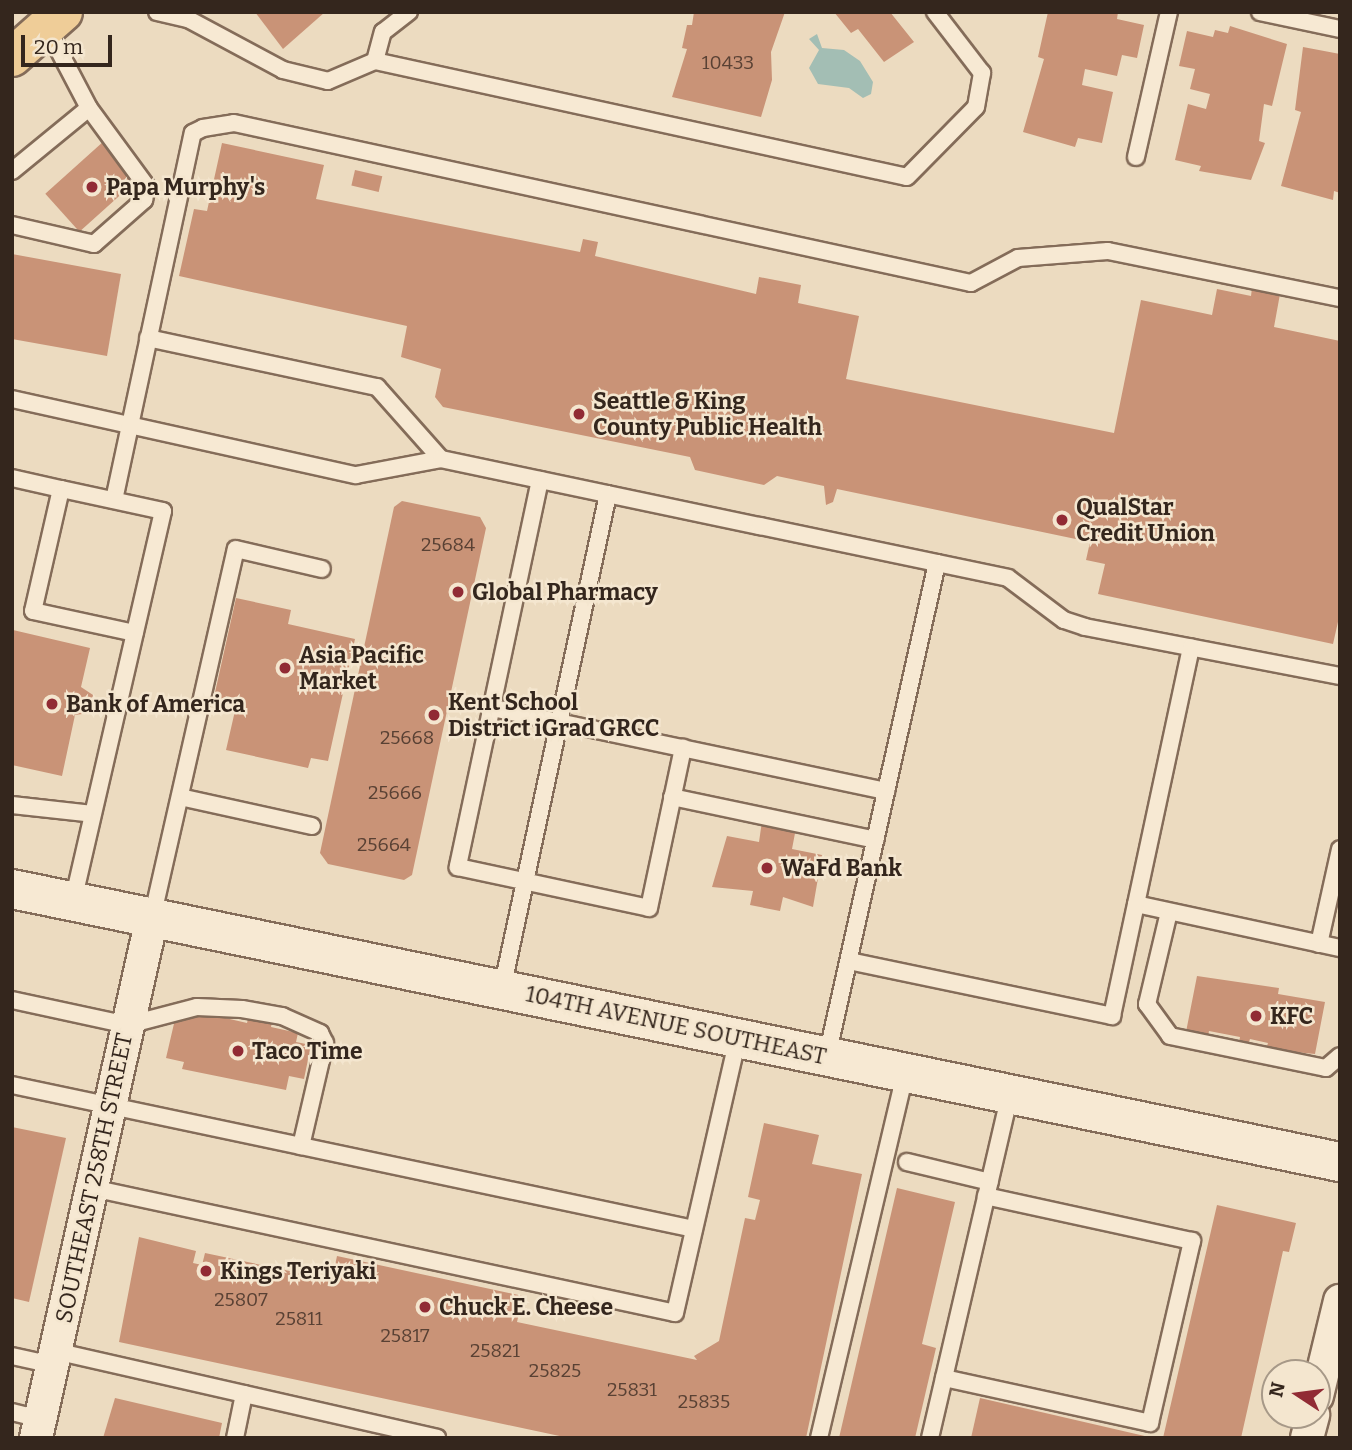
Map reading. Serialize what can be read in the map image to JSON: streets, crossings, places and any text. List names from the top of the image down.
{
  "streets": {
    "street": ["104TH AVENUE SOUTHEAST", "SOUTHEAST 258TH STREET"]
  },
  "crossings": [
    ["104TH AVENUE SOUTHEAST", "SOUTHEAST 258TH STREET"]
  ],
  "places": [
    "Papa Murphy's",
    "Seattle & King County Public Health",
    "QualStar Credit Union",
    "Global Pharmacy",
    "Asia Pacific Market",
    "Bank of America",
    "Kent School District iGrad GRCC",
    "WaFd Bank",
    "KFC",
    "Taco Time",
    "Kings Teriyaki",
    "Chuck E. Cheese"
  ],
  "house_numbers": [
    "10433",
    "25684",
    "25668",
    "25666",
    "25664",
    "25807",
    "25811",
    "25817",
    "25821",
    "25825",
    "25831",
    "25835"
  ],
  "scale_bar": "20 m",
  "north": "left"
}
